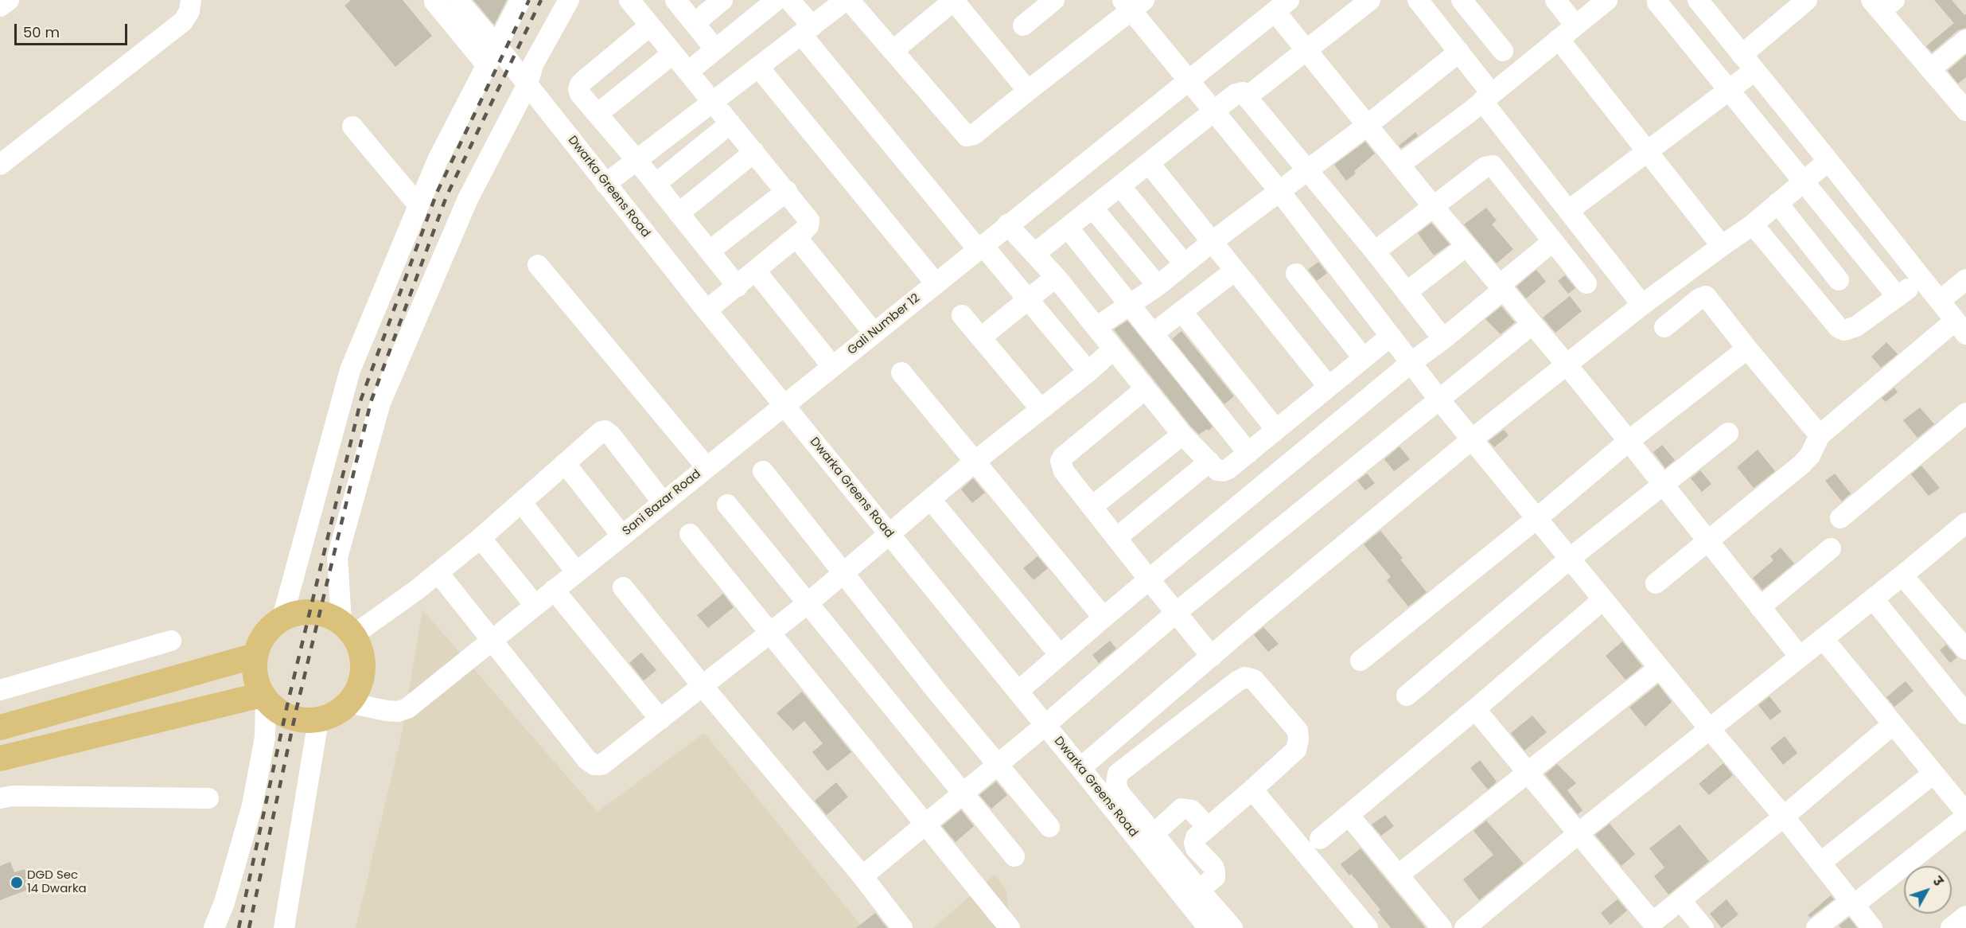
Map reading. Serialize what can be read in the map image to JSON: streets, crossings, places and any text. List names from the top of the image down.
{
  "streets": {
    "street": ["Dwarka Greens Road", "Gali Number 12", "Sani Bazar Road"]
  },
  "crossings": [
    ["Dwarka Greens Road", "Sani Bazar Road"],
    ["Gali Number 12", "Sani Bazar Road"]
  ],
  "places": ["DGD Sec 14 Dwarka"],
  "scale_bar": "50 m",
  "north": "top right"
}
